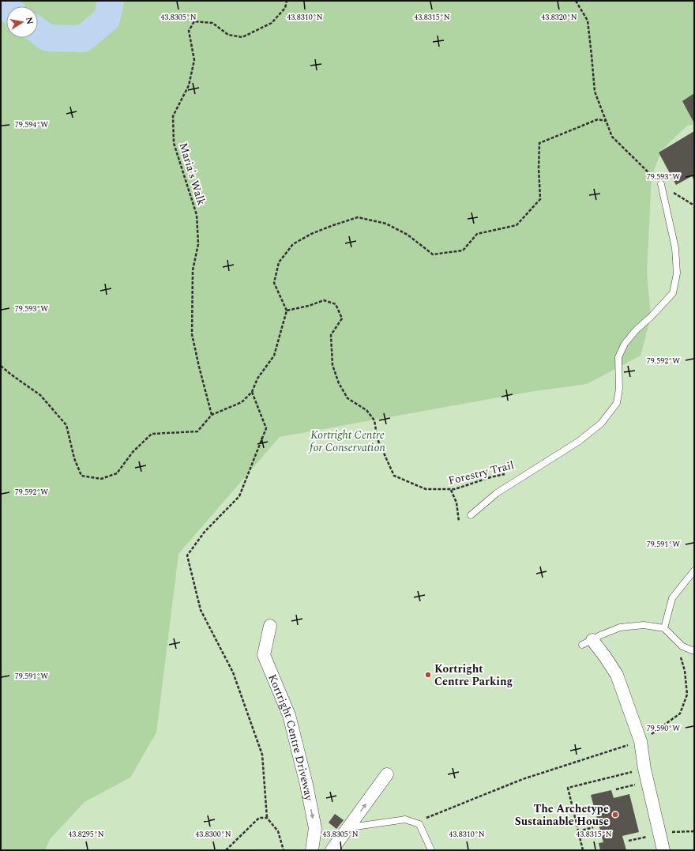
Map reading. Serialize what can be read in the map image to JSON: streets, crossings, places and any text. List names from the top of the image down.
{
  "streets": {
    "street": ["Kortright Centre Driveway"],
    "path": ["Maria's Walk", "Forestry Trail"]
  },
  "one_way": ["Kortright Centre Driveway"],
  "parks": ["Kortright Centre for Conservation"],
  "places": ["Kortright Centre Parking", "The Archetype Sustainable House"],
  "north": "right",
  "coordinates": [
    "43.8305°N",
    "43.8310°N",
    "43.8315°N",
    "43.8320°N",
    "79.594°W",
    "79.593°W",
    "79.592°W",
    "79.591°W",
    "79.590°W",
    "43.8295°N",
    "43.8300°N"
  ]
}
